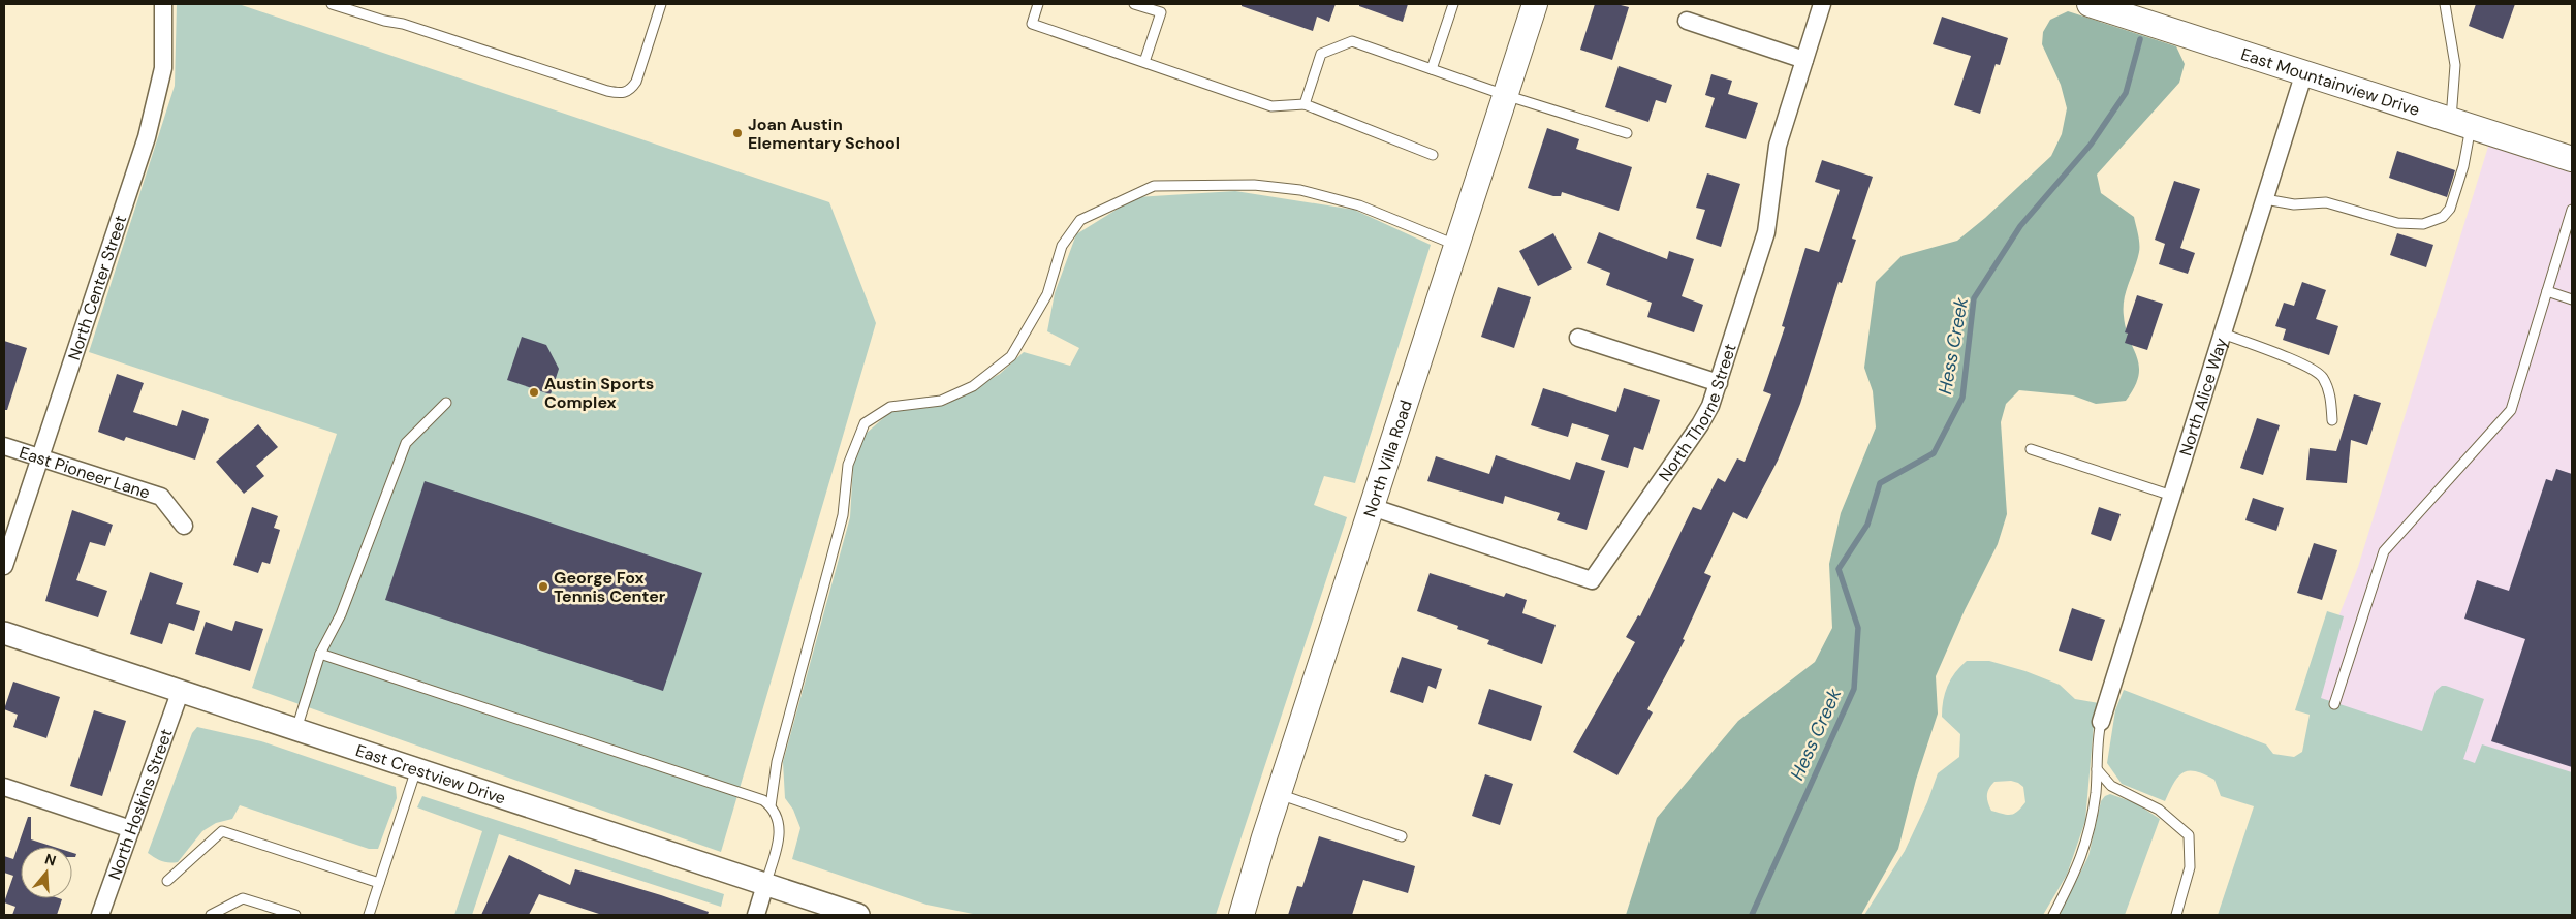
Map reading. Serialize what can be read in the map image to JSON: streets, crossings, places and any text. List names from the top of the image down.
{
  "streets": {
    "main road": ["East Mountainview Drive", "North Villa Road"],
    "street": [
      "North Center Street",
      "North Alice Way",
      "North Thorne Street",
      "East Pioneer Lane",
      "East Crestview Drive",
      "North Hoskins Street"
    ]
  },
  "crossings": [
    ["East Mountainview Drive", "North Alice Way"],
    ["North Center Street", "East Pioneer Lane"],
    ["North Thorne Street", "North Villa Road"],
    ["East Crestview Drive", "North Hoskins Street"]
  ],
  "water": ["Hess Creek"],
  "places": ["Joan Austin Elementary School", "Austin Sports Complex", "George Fox Tennis Center"],
  "north": "top"
}
